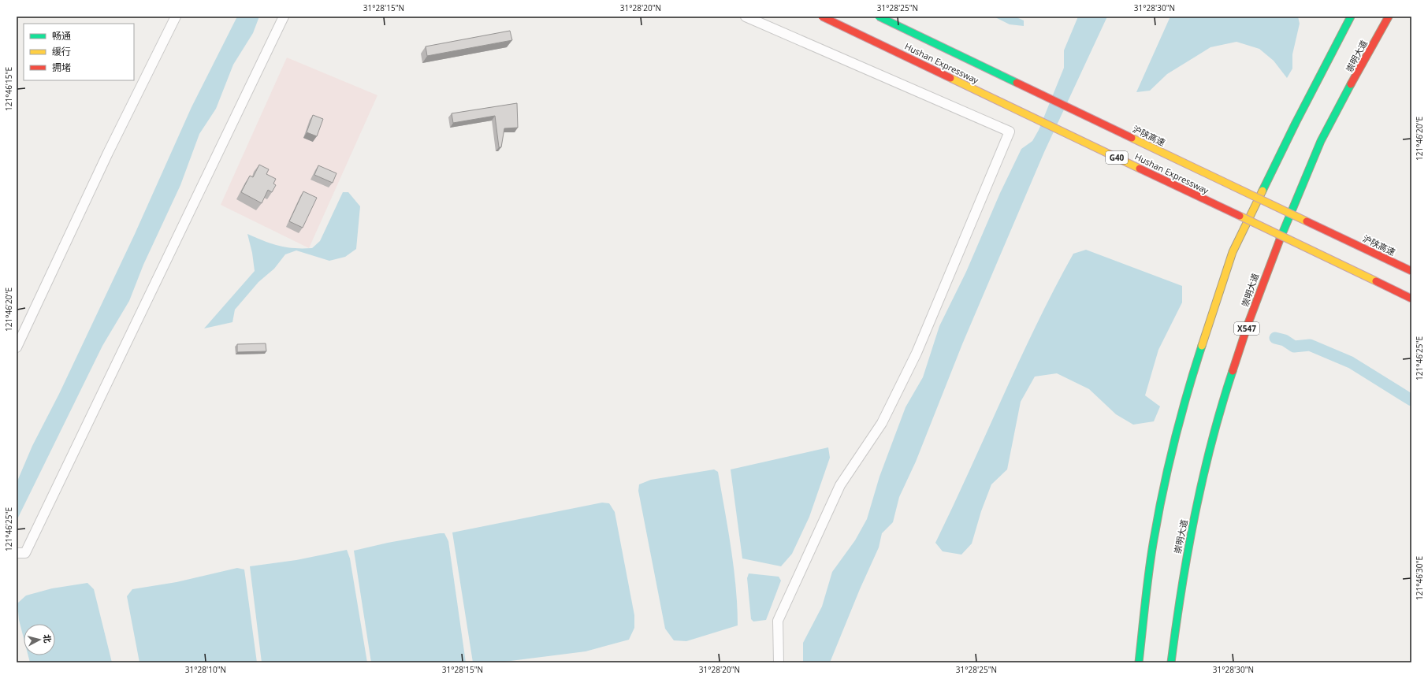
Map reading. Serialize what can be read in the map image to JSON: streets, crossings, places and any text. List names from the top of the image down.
{
  "streets": {
    "main road": [
      "崇明大道",
      "Hushan Expressway",
      "沪陕高速",
      "G40",
      "X547"
    ]
  },
  "legend": ["畅通", "缓行", "拥堵"],
  "north": "right",
  "coordinates": [
    "31°28'15\"N",
    "31°28'20\"N",
    "31°28'25\"N",
    "31°28'30\"N",
    "121°46'15\"E",
    "121°46'20\"E",
    "121°46'25\"E",
    "121°46'30\"E",
    "31°28'10\"N"
  ]
}
